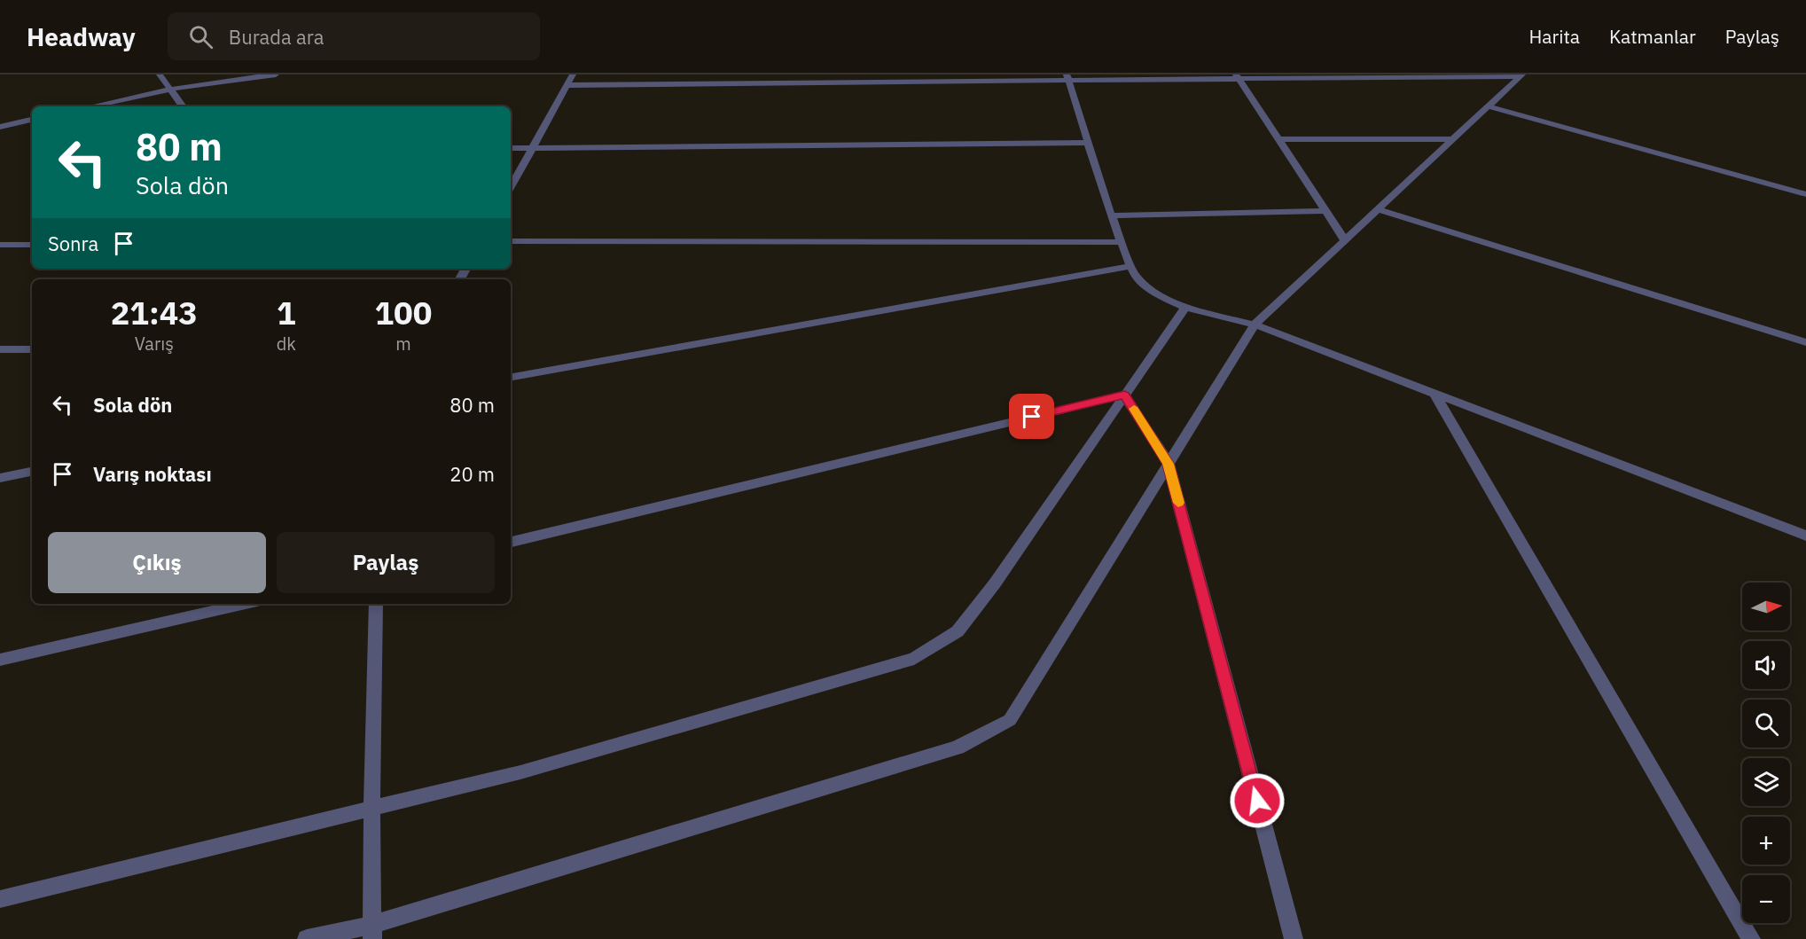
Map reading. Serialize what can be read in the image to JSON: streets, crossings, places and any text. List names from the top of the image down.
{
  "north": "right",
  "page": {
    "header": "Headway",
    "search": "Burada ara",
    "nav": ["Harita", "Katmanlar", "Paylaş"],
    "turn": ["80 m", "Sola dön"],
    "then": "Sonra",
    "eta": [
      "21:43",
      "Varış",
      "1",
      "dk",
      "100",
      "m"
    ],
    "list": [
      {
        "name": "Sola dön",
        "value": "80 m"
      },
      {
        "name": "Varış noktası",
        "value": "20 m"
      }
    ],
    "buttons": ["Çıkış", "Paylaş"],
    "map_buttons": ["+", "−"]
  }
}
